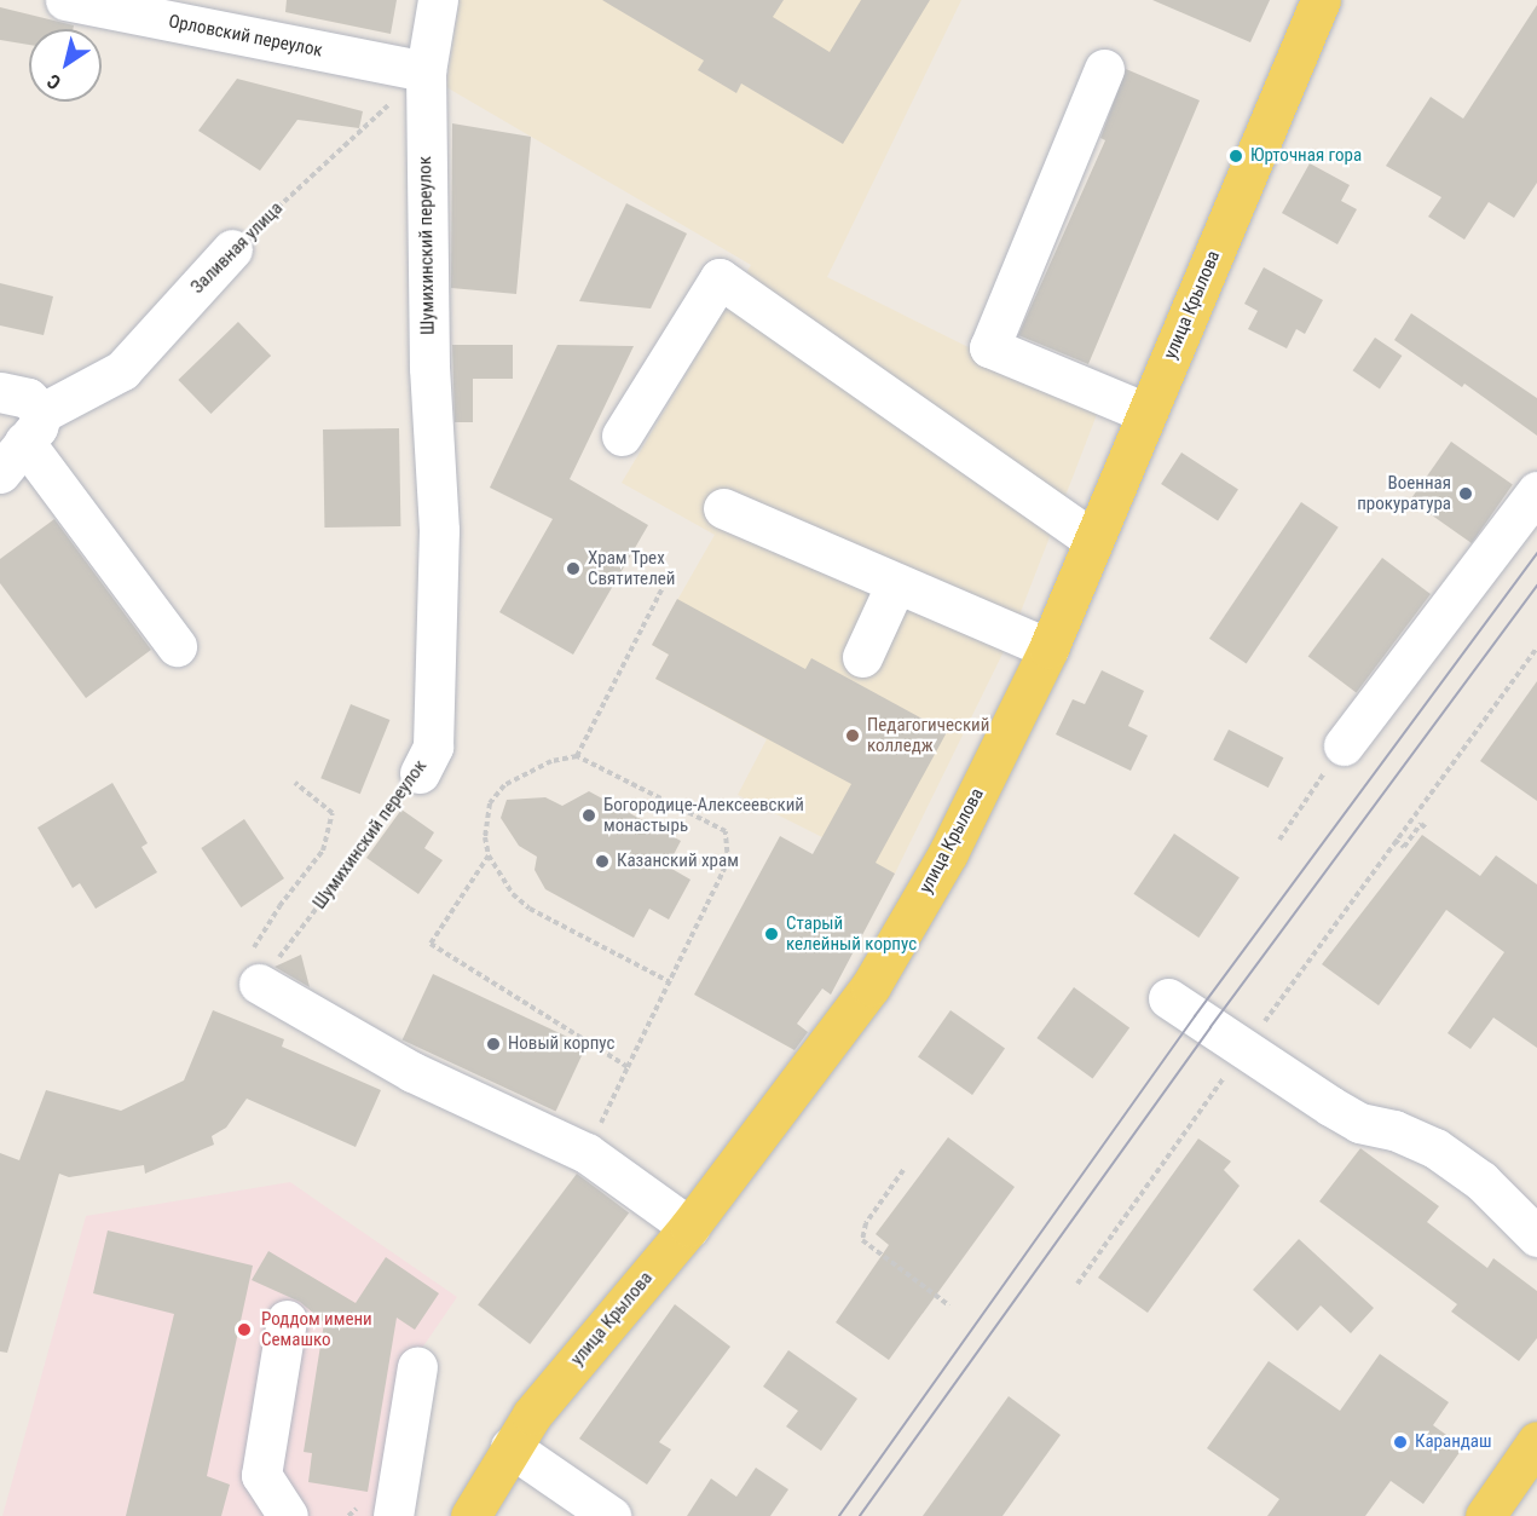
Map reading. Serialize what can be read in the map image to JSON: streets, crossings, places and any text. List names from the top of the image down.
{
  "streets": {
    "main road": ["улица Крылова"],
    "street": ["Орловский переулок", "Шумихинский переулок", "Заливная улица"]
  },
  "crossings": [
    ["Орловский переулок", "Шумихинский переулок"],
    ["Орловский переулок", "Заливная улица"],
    ["Шумихинский переулок", "Заливная улица"]
  ],
  "places": [
    "Юрточная гора",
    "Военная прокуратура",
    "Храм Трех Святителей",
    "Педагогический колледж",
    "Богородице-Алексеевский монастырь",
    "Казанский храм",
    "Старый келейный корпус",
    "Новый корпус",
    "Роддом имени Семашко",
    "Карандаш"
  ],
  "north": "bottom left"
}
